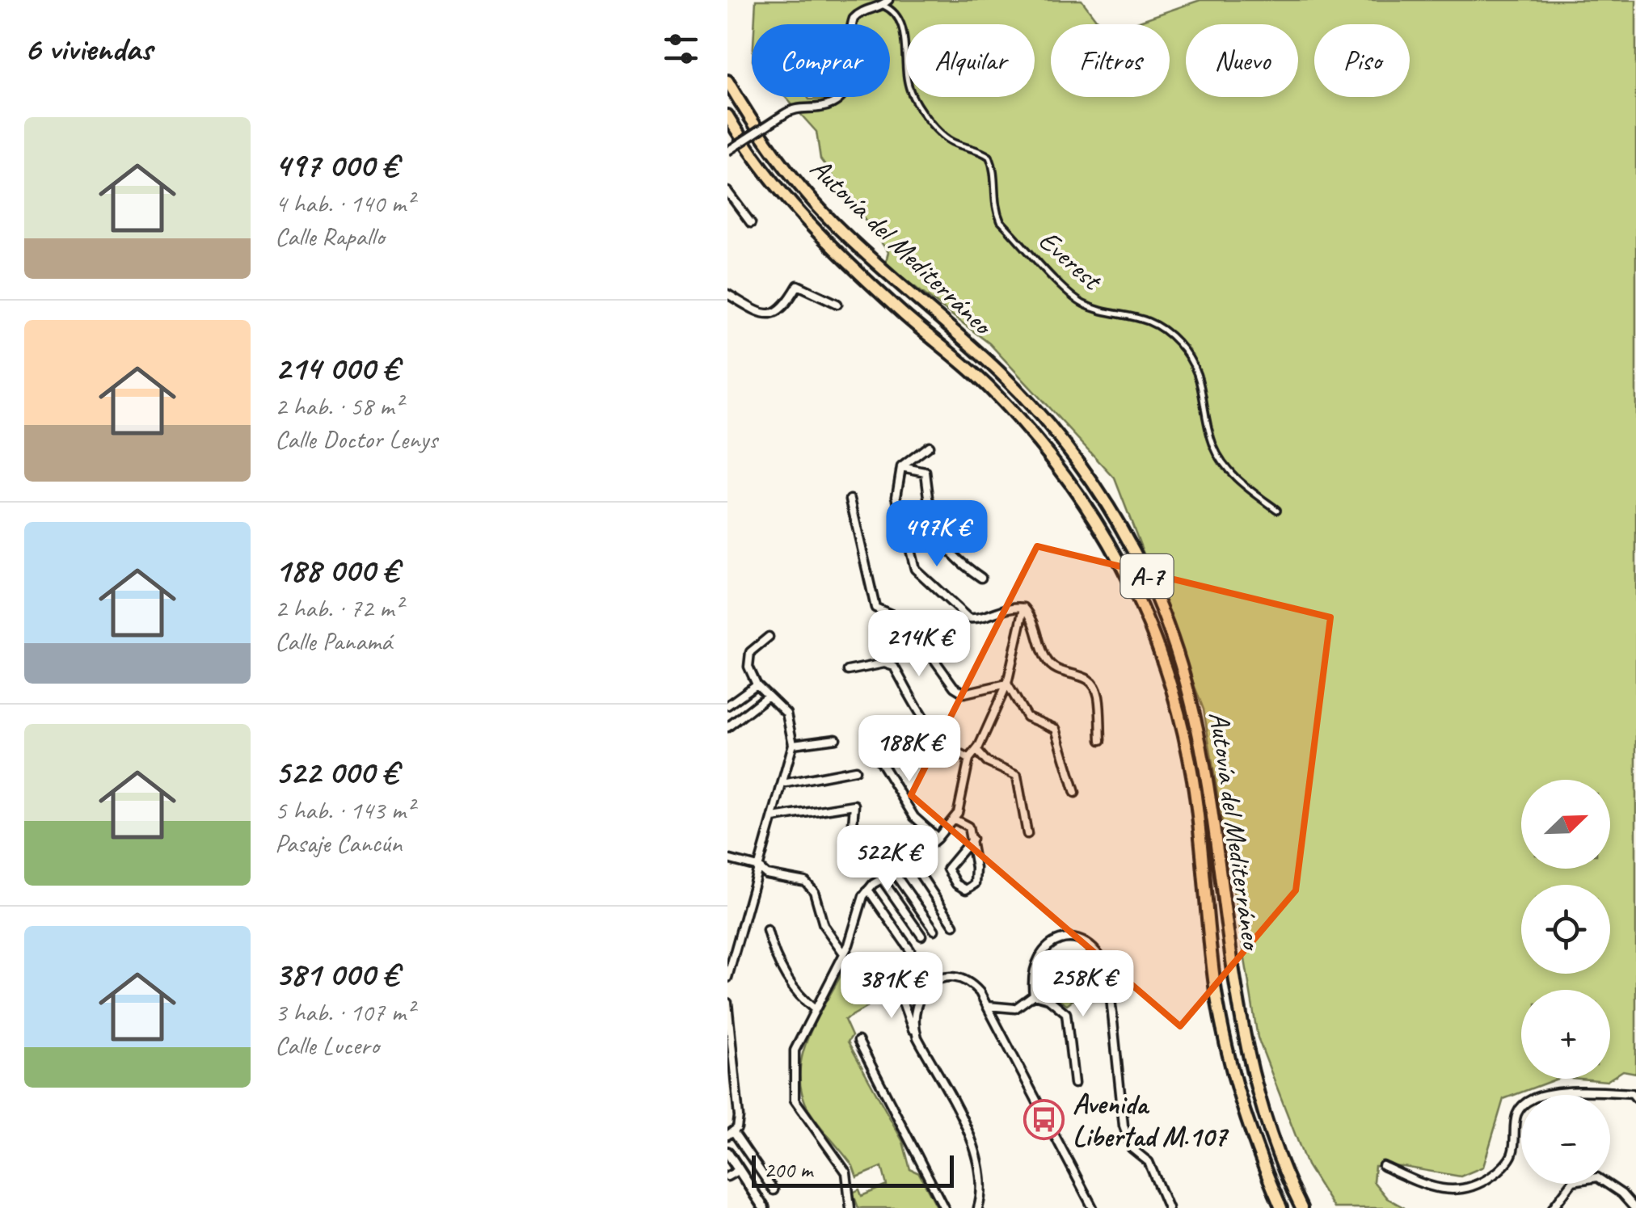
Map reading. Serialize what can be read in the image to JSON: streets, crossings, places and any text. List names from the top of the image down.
{
  "streets": {
    "highway": ["Autovía del Mediterráneo", "A-7"],
    "street": ["Everest"]
  },
  "places": {
    "bus stop": ["Avenida Libertad M.107"]
  },
  "scale_bar": "200 m",
  "north": "top right",
  "page": {
    "heading": "6 viviendas",
    "chip": [
      "Comprar",
      "Alquilar",
      "Filtros",
      "Nuevo",
      "Piso"
    ],
    "list": [
      {
        "name": "497 000 €",
        "note": "4 hab. · 140 m² · Calle Rapallo"
      },
      {
        "name": "214 000 €",
        "note": "2 hab. · 58 m² · Calle Doctor Lenys"
      },
      {
        "name": "188 000 €",
        "note": "2 hab. · 72 m² · Calle Panamá"
      },
      {
        "name": "522 000 €",
        "note": "5 hab. · 143 m² · Pasaje Cancún"
      },
      {
        "name": "381 000 €",
        "note": "3 hab. · 107 m² · Calle Lucero"
      }
    ],
    "price": [
      "497K €",
      "214K €",
      "188K €",
      "522K €",
      "258K €",
      "381K €"
    ],
    "map_buttons": ["+", "−"],
    "scale": "200 m"
  }
}
